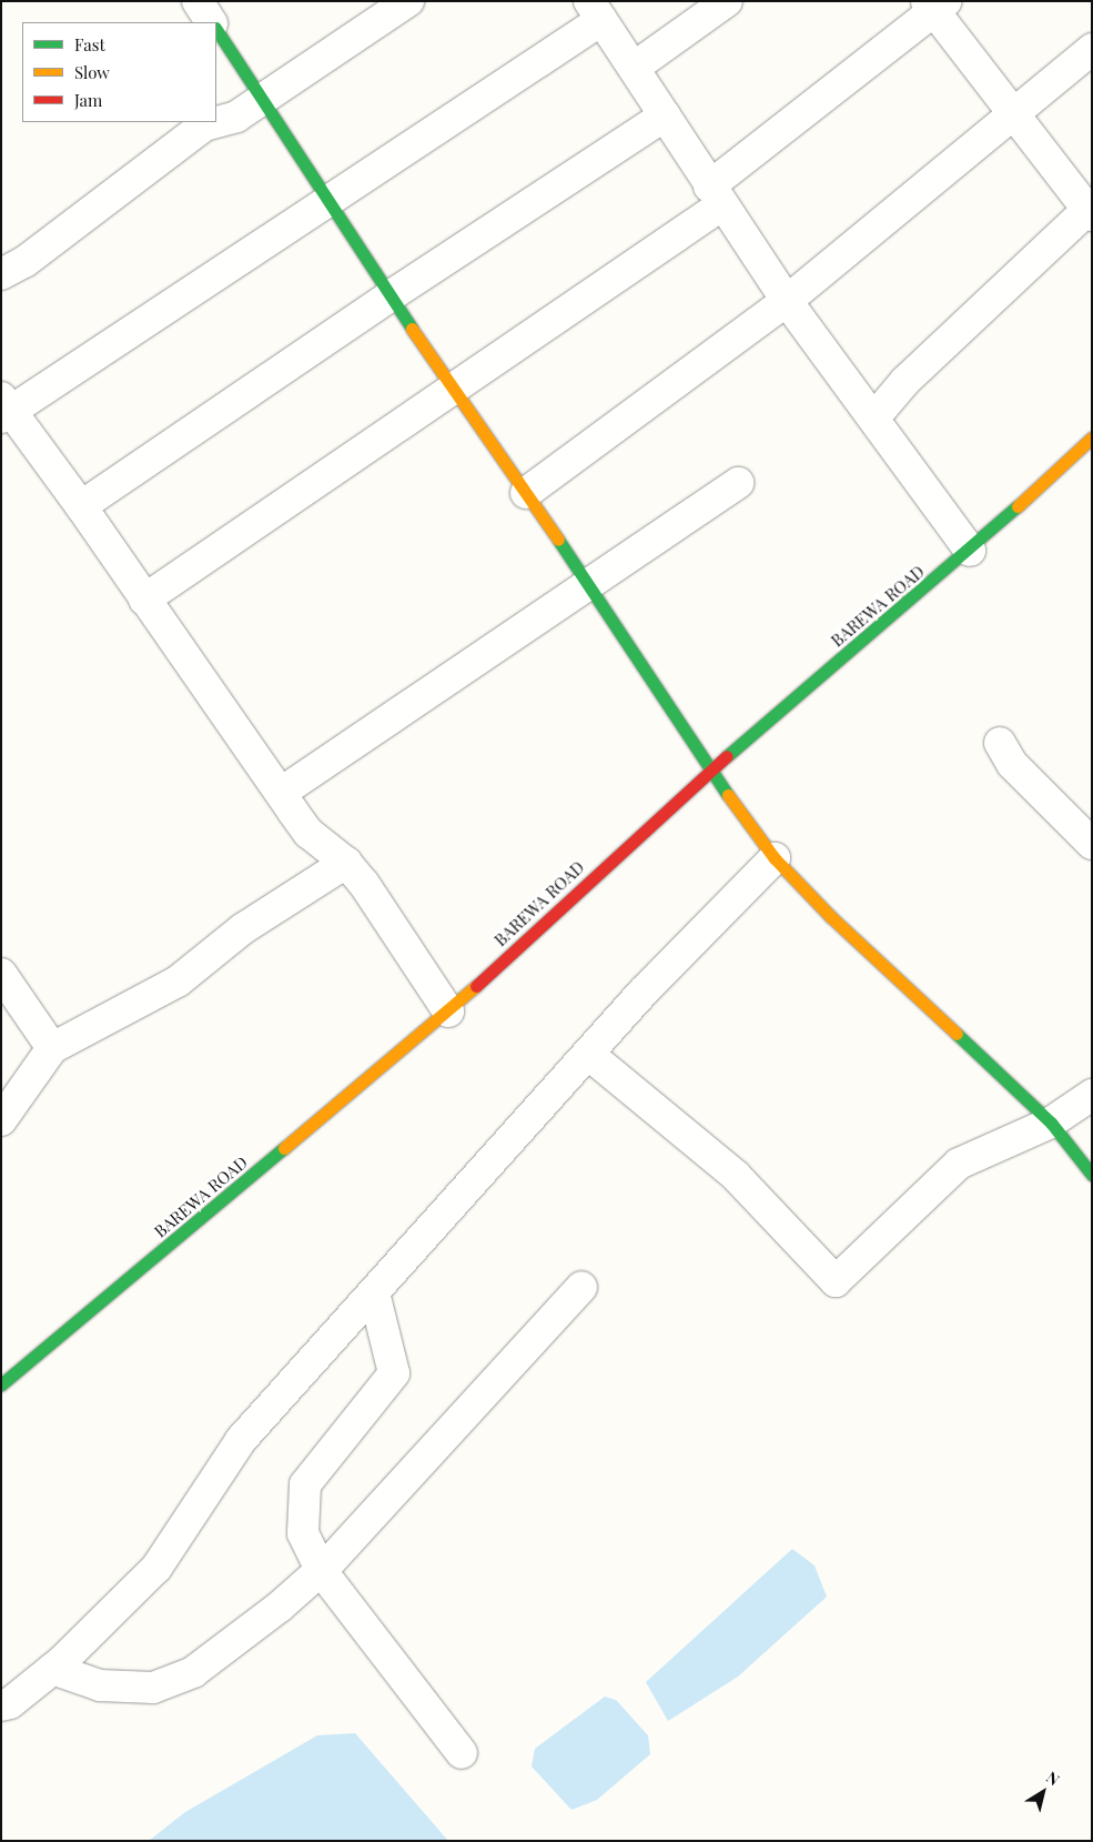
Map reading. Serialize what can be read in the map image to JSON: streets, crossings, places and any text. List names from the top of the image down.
{
  "streets": {
    "street": ["BAREWA ROAD"]
  },
  "legend": ["Fast", "Slow", "Jam"],
  "north": "top right"
}
